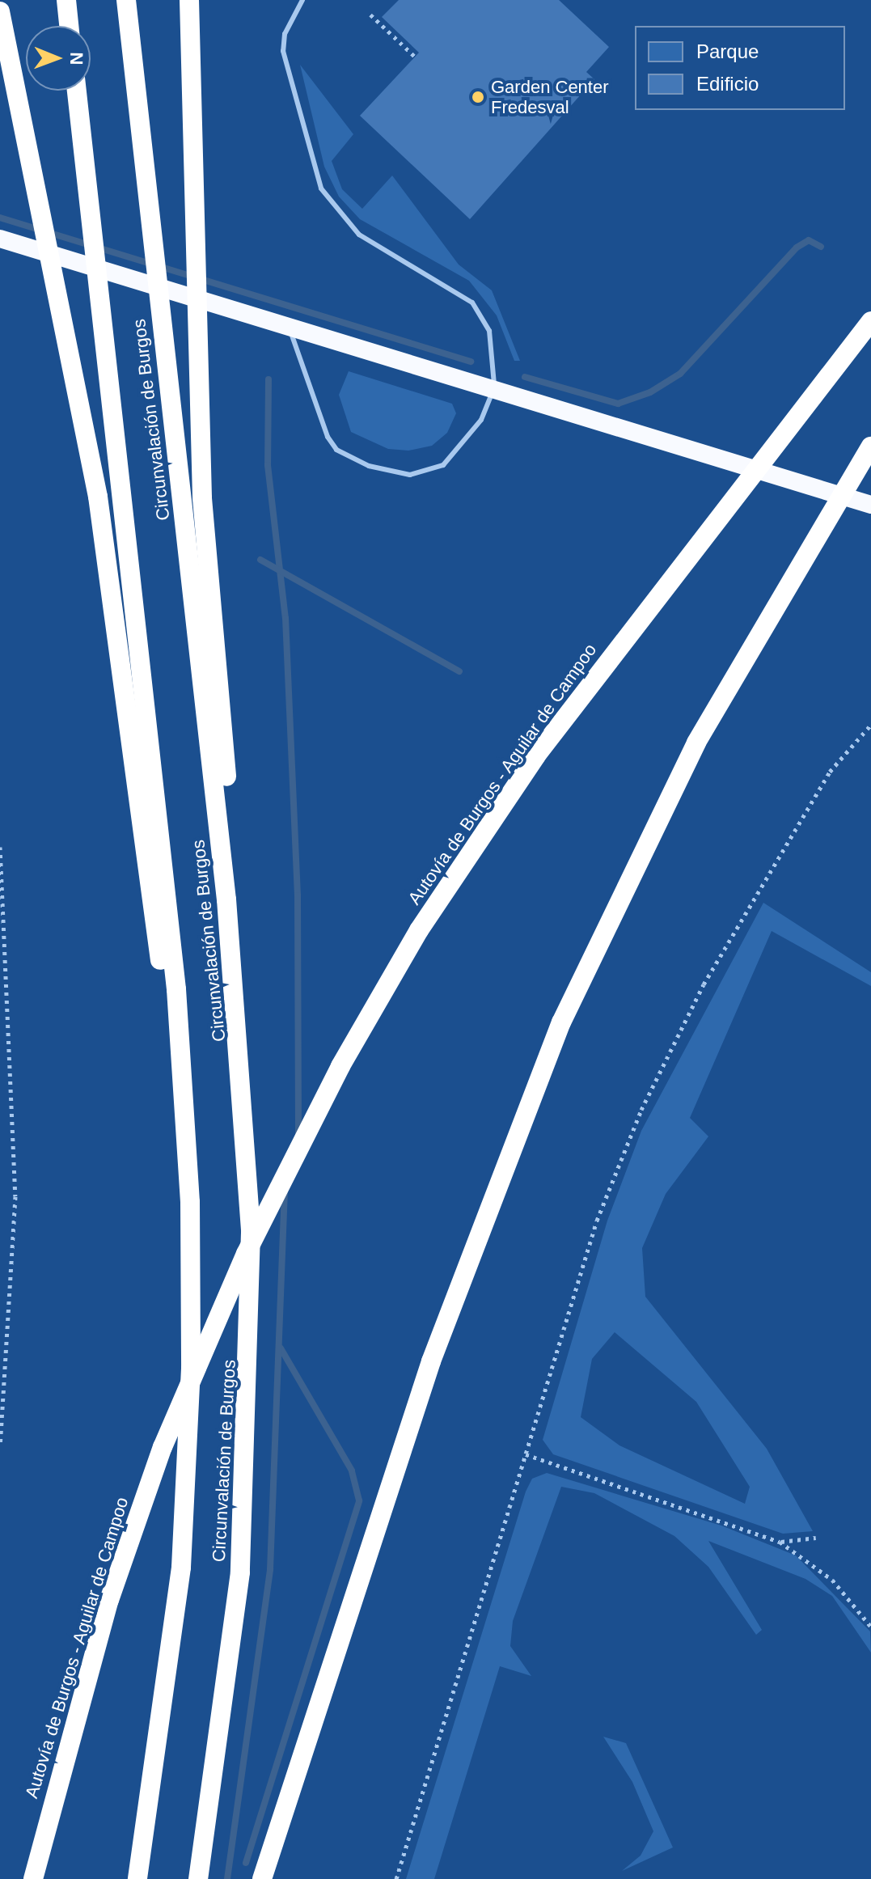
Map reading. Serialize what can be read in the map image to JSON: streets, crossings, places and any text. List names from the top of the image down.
{
  "streets": {
    "highway": ["Circunvalación de Burgos", "Autovía de Burgos - Aguilar de Campoo"]
  },
  "places": ["Garden Center Fredesval"],
  "legend": ["Parque", "Edificio"],
  "north": "right"
}
